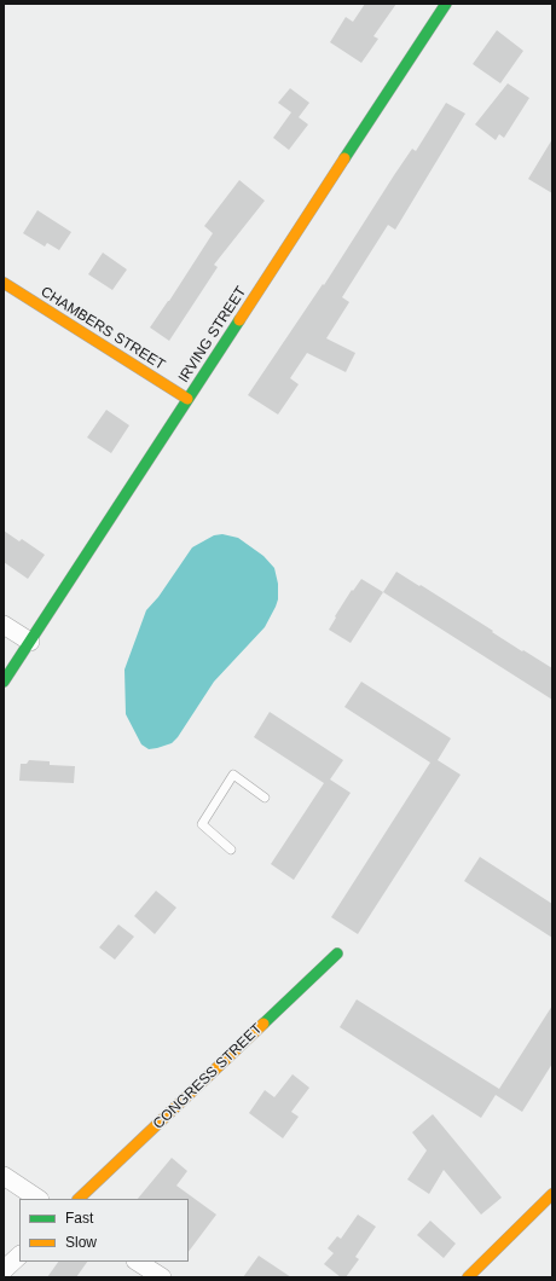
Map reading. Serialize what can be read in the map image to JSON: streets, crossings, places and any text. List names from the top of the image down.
{
  "streets": {
    "street": ["CHAMBERS STREET", "IRVING STREET", "CONGRESS STREET"]
  },
  "crossings": [
    ["CHAMBERS STREET", "IRVING STREET"]
  ],
  "legend": ["Fast", "Slow"]
}
